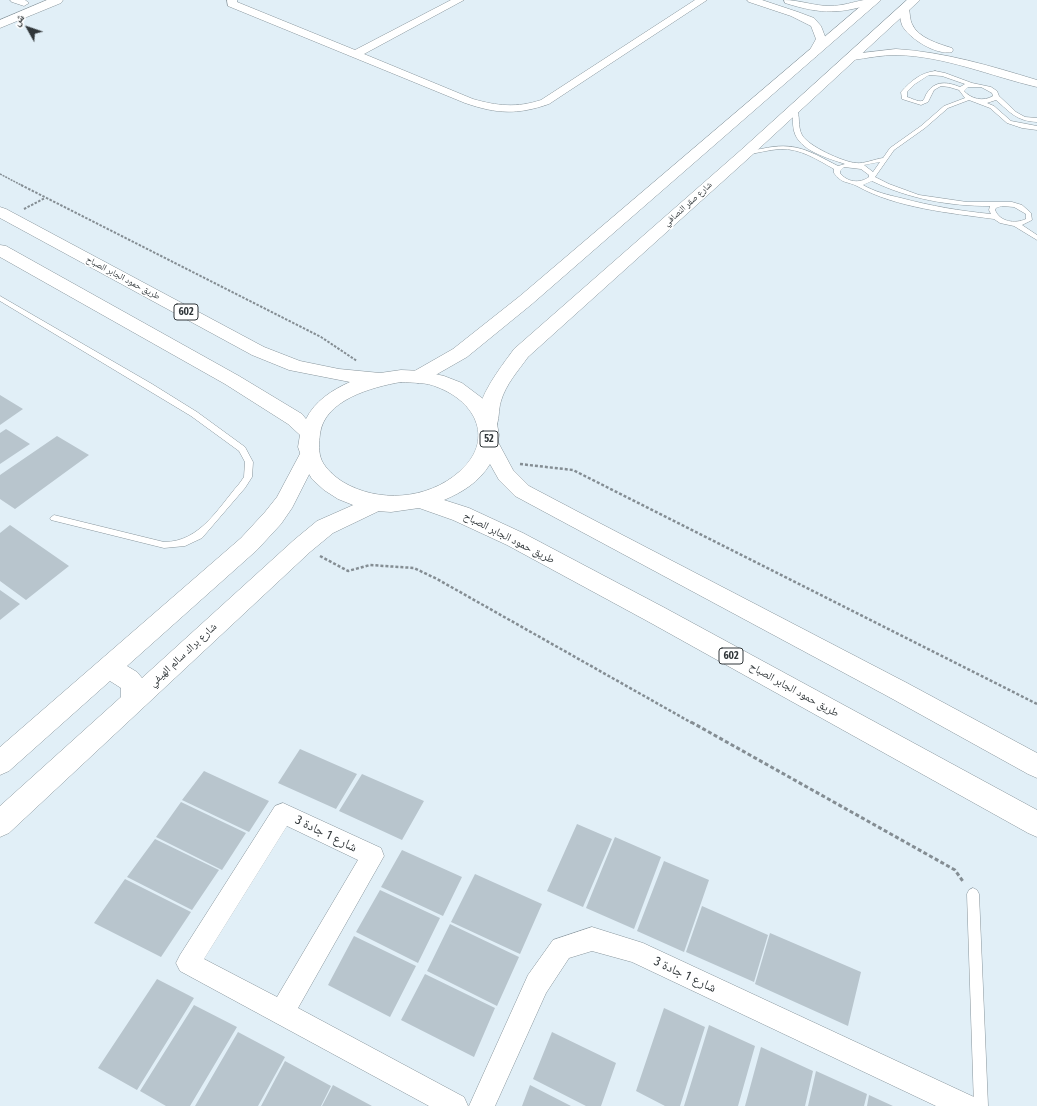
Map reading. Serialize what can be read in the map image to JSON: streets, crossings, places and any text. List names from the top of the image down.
{
  "streets": {
    "main road": [
      "شارع صقر النصافي",
      "طريق حمود الجابر الصباح",
      "602",
      "52",
      "شارع براك سالم الهيفي"
    ],
    "street": ["شارع 1 جادة 3"]
  },
  "crossings": [
    ["شارع صقر النصافي", "52"],
    ["طريق حمود الجابر الصباح", "52"],
    ["52", "شارع براك سالم الهيفي"]
  ],
  "north": "top left"
}
